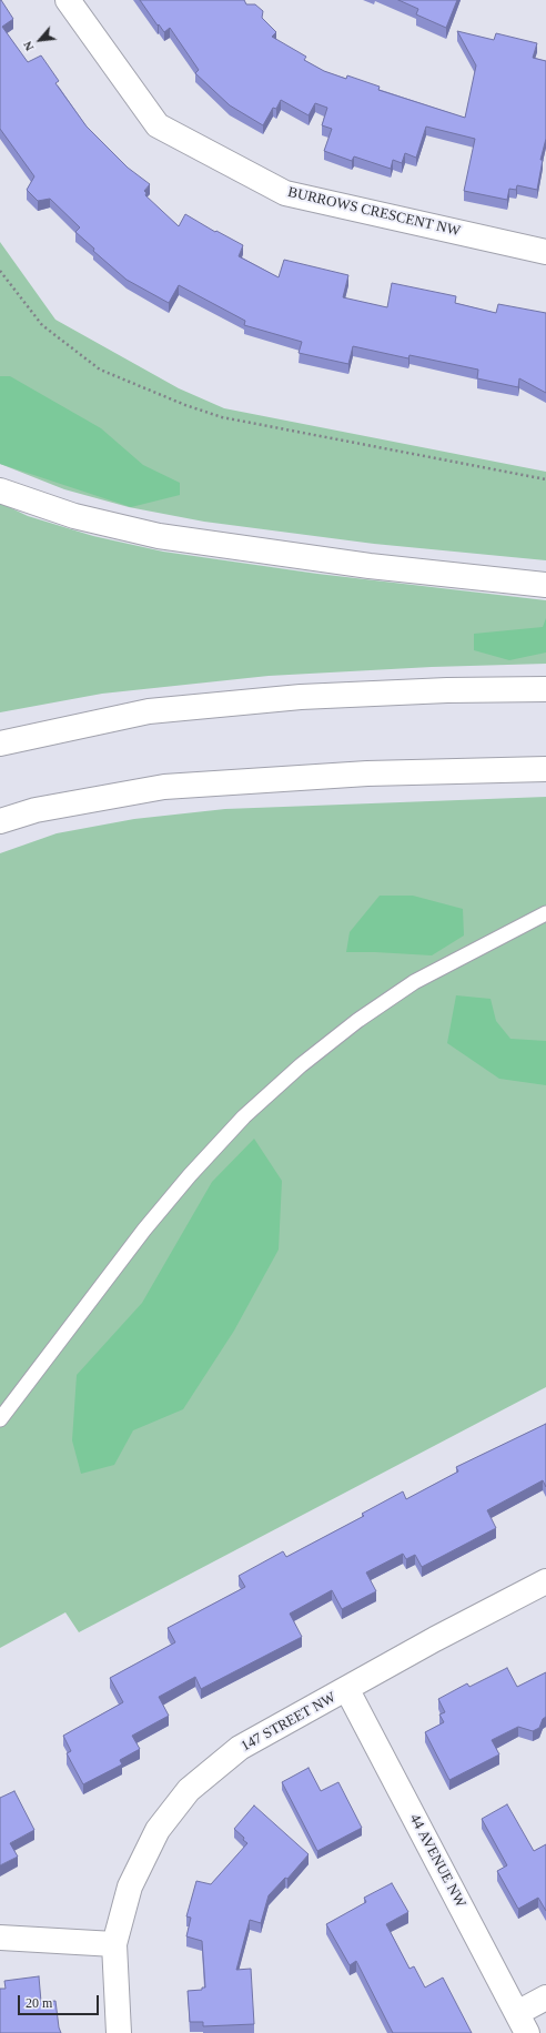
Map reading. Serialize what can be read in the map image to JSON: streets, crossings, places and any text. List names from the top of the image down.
{
  "streets": {
    "main road": ["BURROWS CRESCENT NW", "147 STREET NW", "44 AVENUE NW"]
  },
  "crossings": [
    ["147 STREET NW", "44 AVENUE NW"]
  ],
  "scale_bar": "20 m",
  "north": "bottom left"
}
